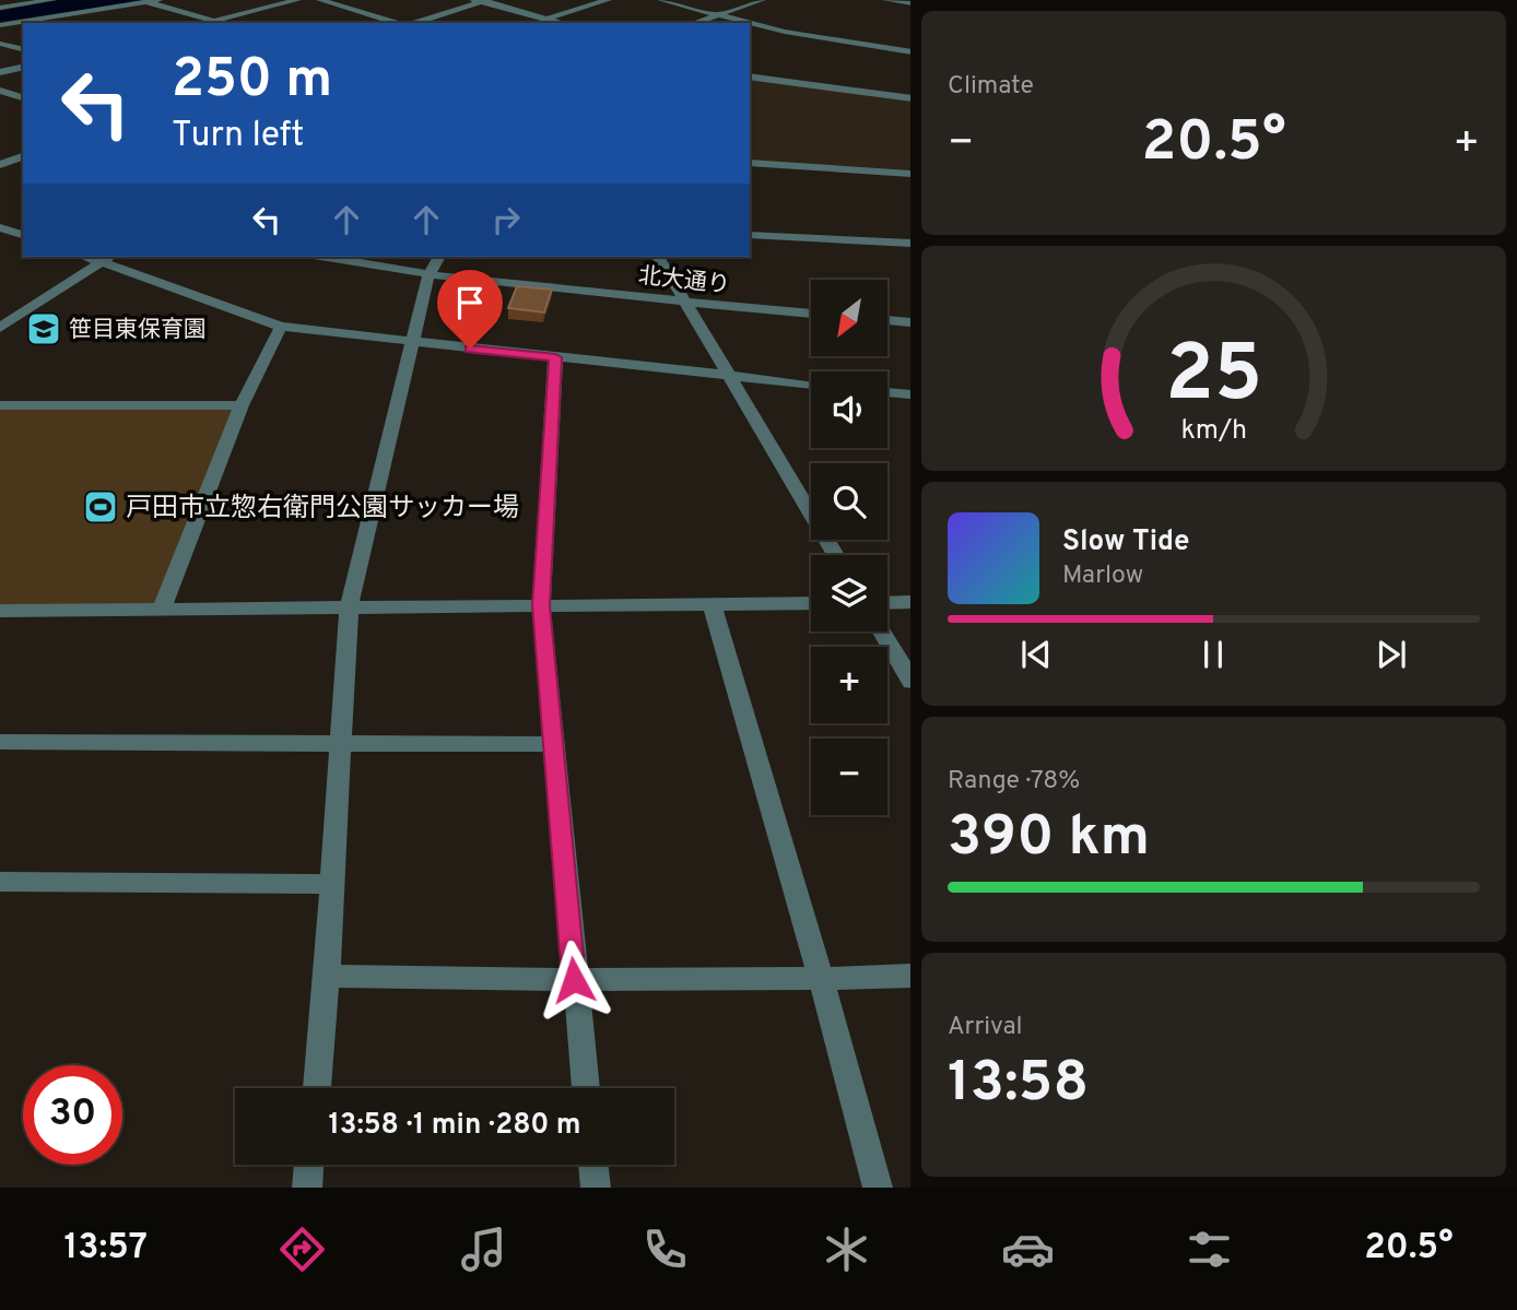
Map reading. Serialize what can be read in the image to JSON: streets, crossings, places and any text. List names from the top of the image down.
{
  "streets": {
    "street": ["北大通り"]
  },
  "places": {
    "school or university": ["笹目東保育園"],
    "sports": ["戸田市立惣右衛門公園サッカー場"]
  },
  "north": "bottom left",
  "page": {
    "tile": [
      "Climate",
      ["Range · 78%", "390 km"],
      ["Arrival", "13:58"]
    ],
    "turn": ["250 m", "Turn left"],
    "heat": ["−", "20.5°", "+"],
    "map_buttons": ["+", "−"],
    "song": ["Slow Tide", "Marlow"],
    "limit": "30",
    "trip": "13:58 · 1 min · 280 m",
    "tabs": ["13:57", "20.5°"],
    "gauge": ["25", "km/h"]
  }
}
